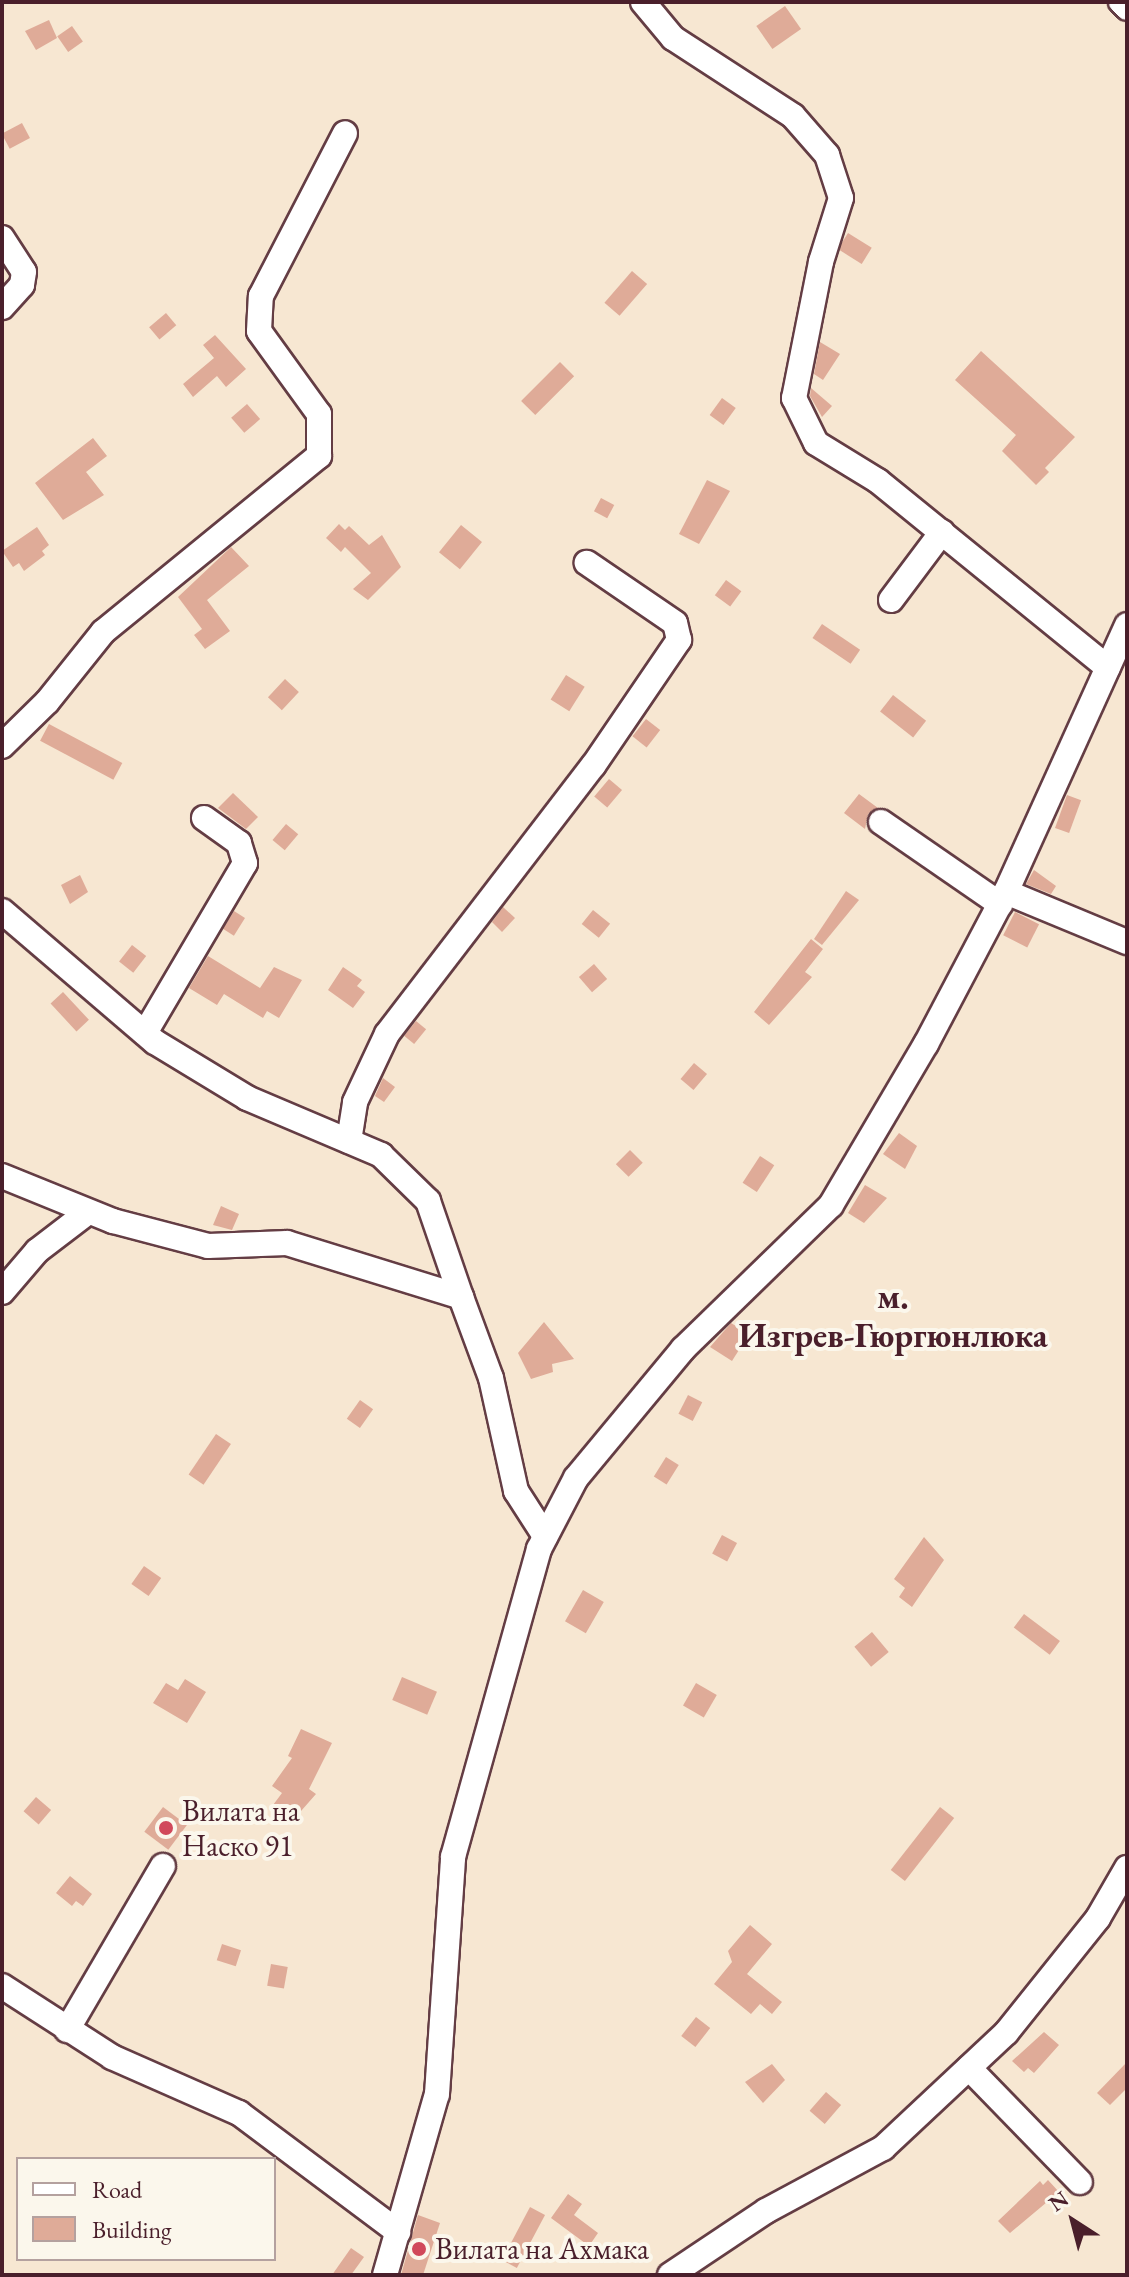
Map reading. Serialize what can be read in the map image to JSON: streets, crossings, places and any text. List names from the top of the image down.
{
  "districts": ["м. Изгрев-Гюргюнлюка"],
  "places": ["Вилата на Наско 91", "Вилата на Ахмака"],
  "legend": ["Road", "Building"],
  "north": "top left"
}
